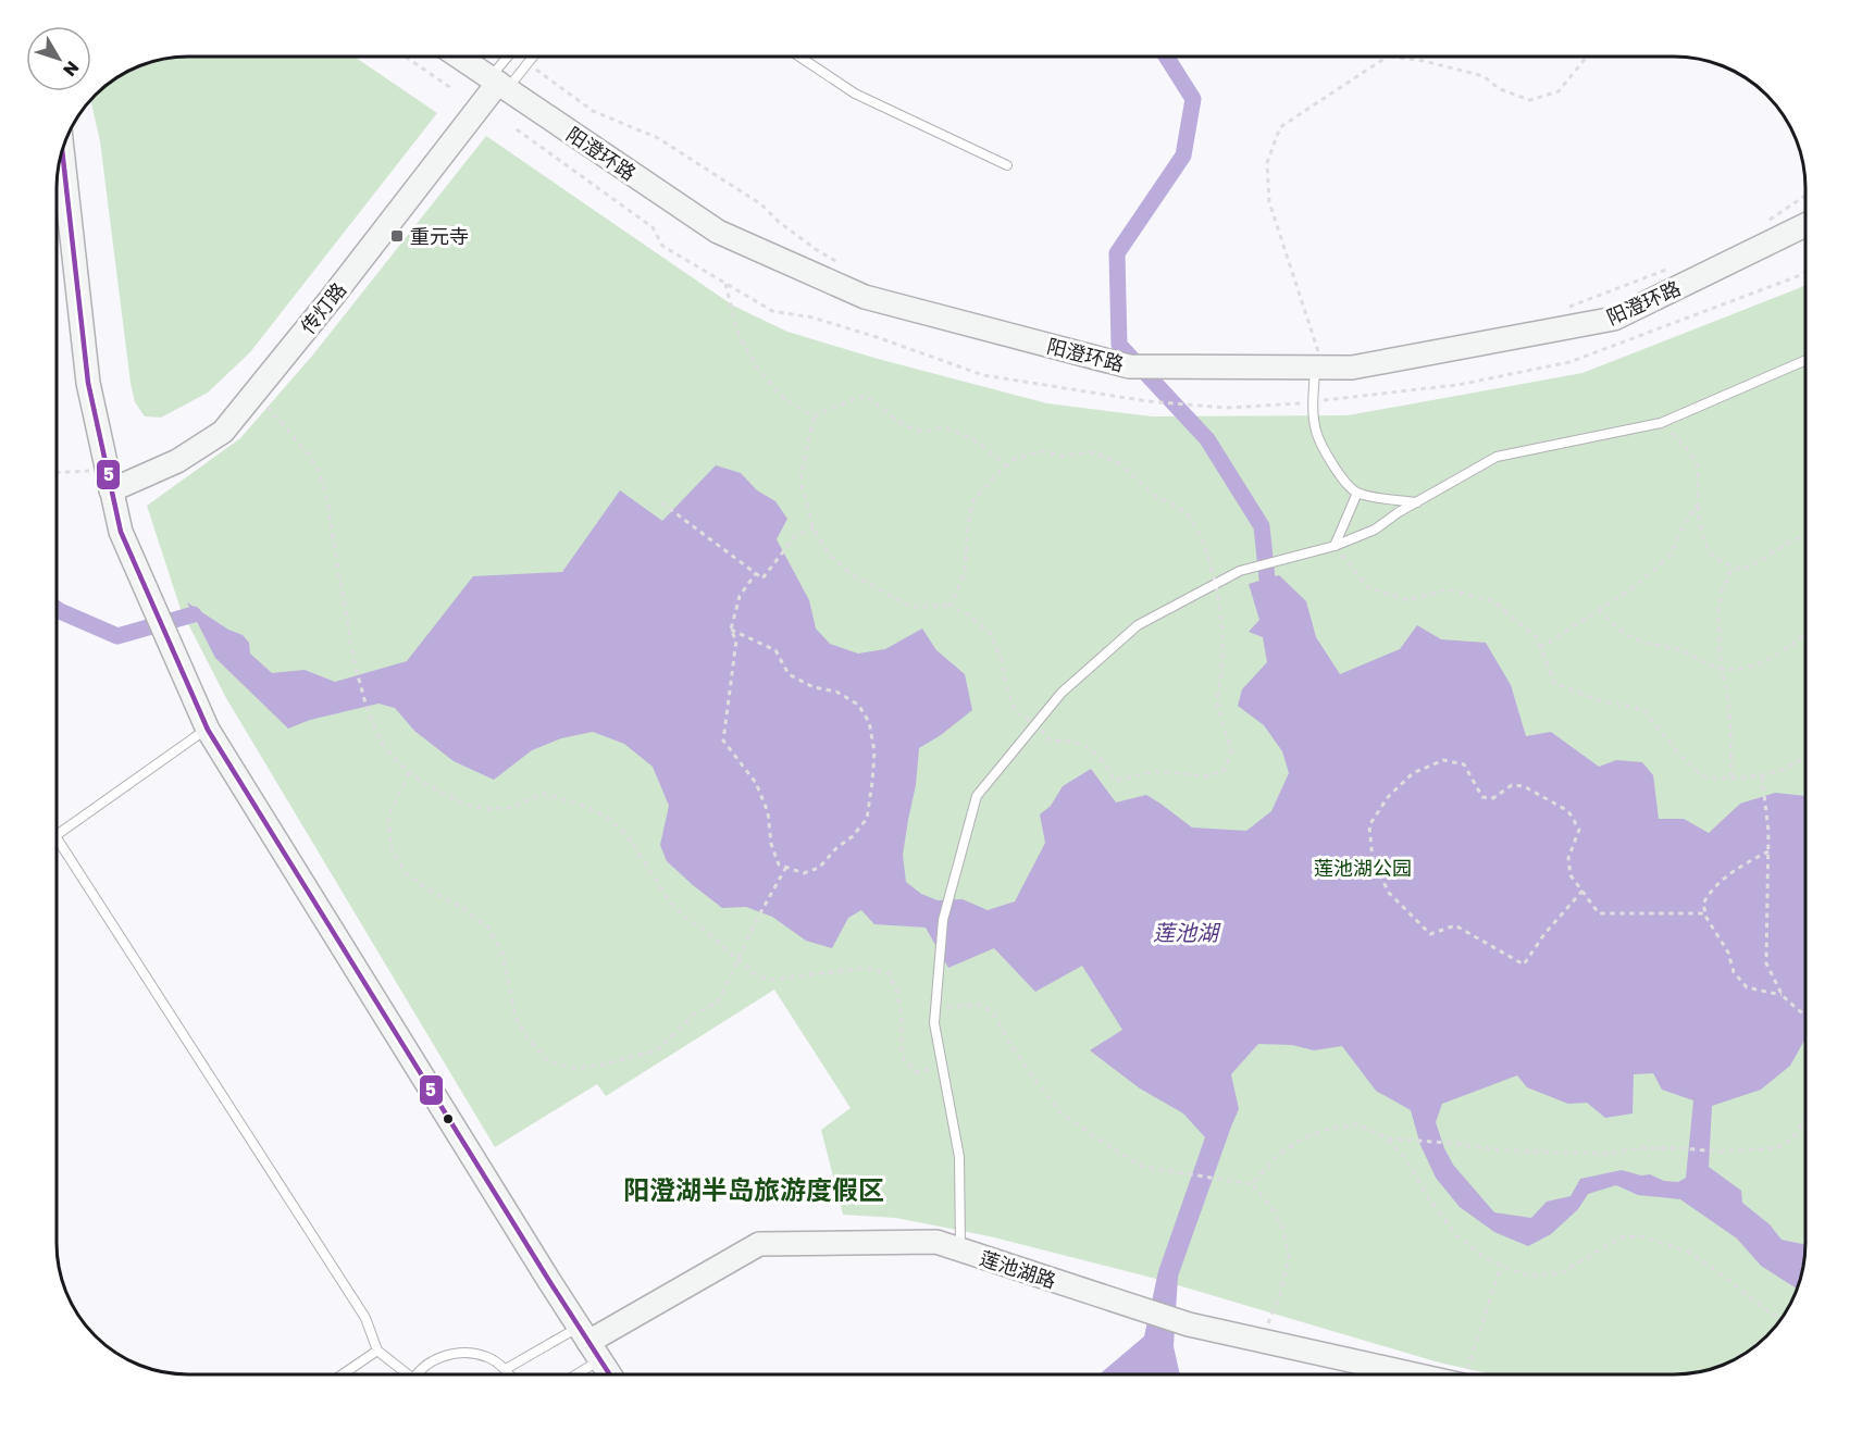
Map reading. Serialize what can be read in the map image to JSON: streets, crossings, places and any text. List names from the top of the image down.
{
  "streets": {
    "street": ["阳澄环路", "传灯路", "莲池湖路"]
  },
  "crossings": [
    ["阳澄环路", "传灯路"]
  ],
  "districts": ["阳澄湖半岛旅游度假区"],
  "water": ["莲池湖"],
  "parks": ["莲池湖公园"],
  "places": {
    "transit": ["重元寺"]
  },
  "lines": ["transit line 5"],
  "north": "bottom right"
}
